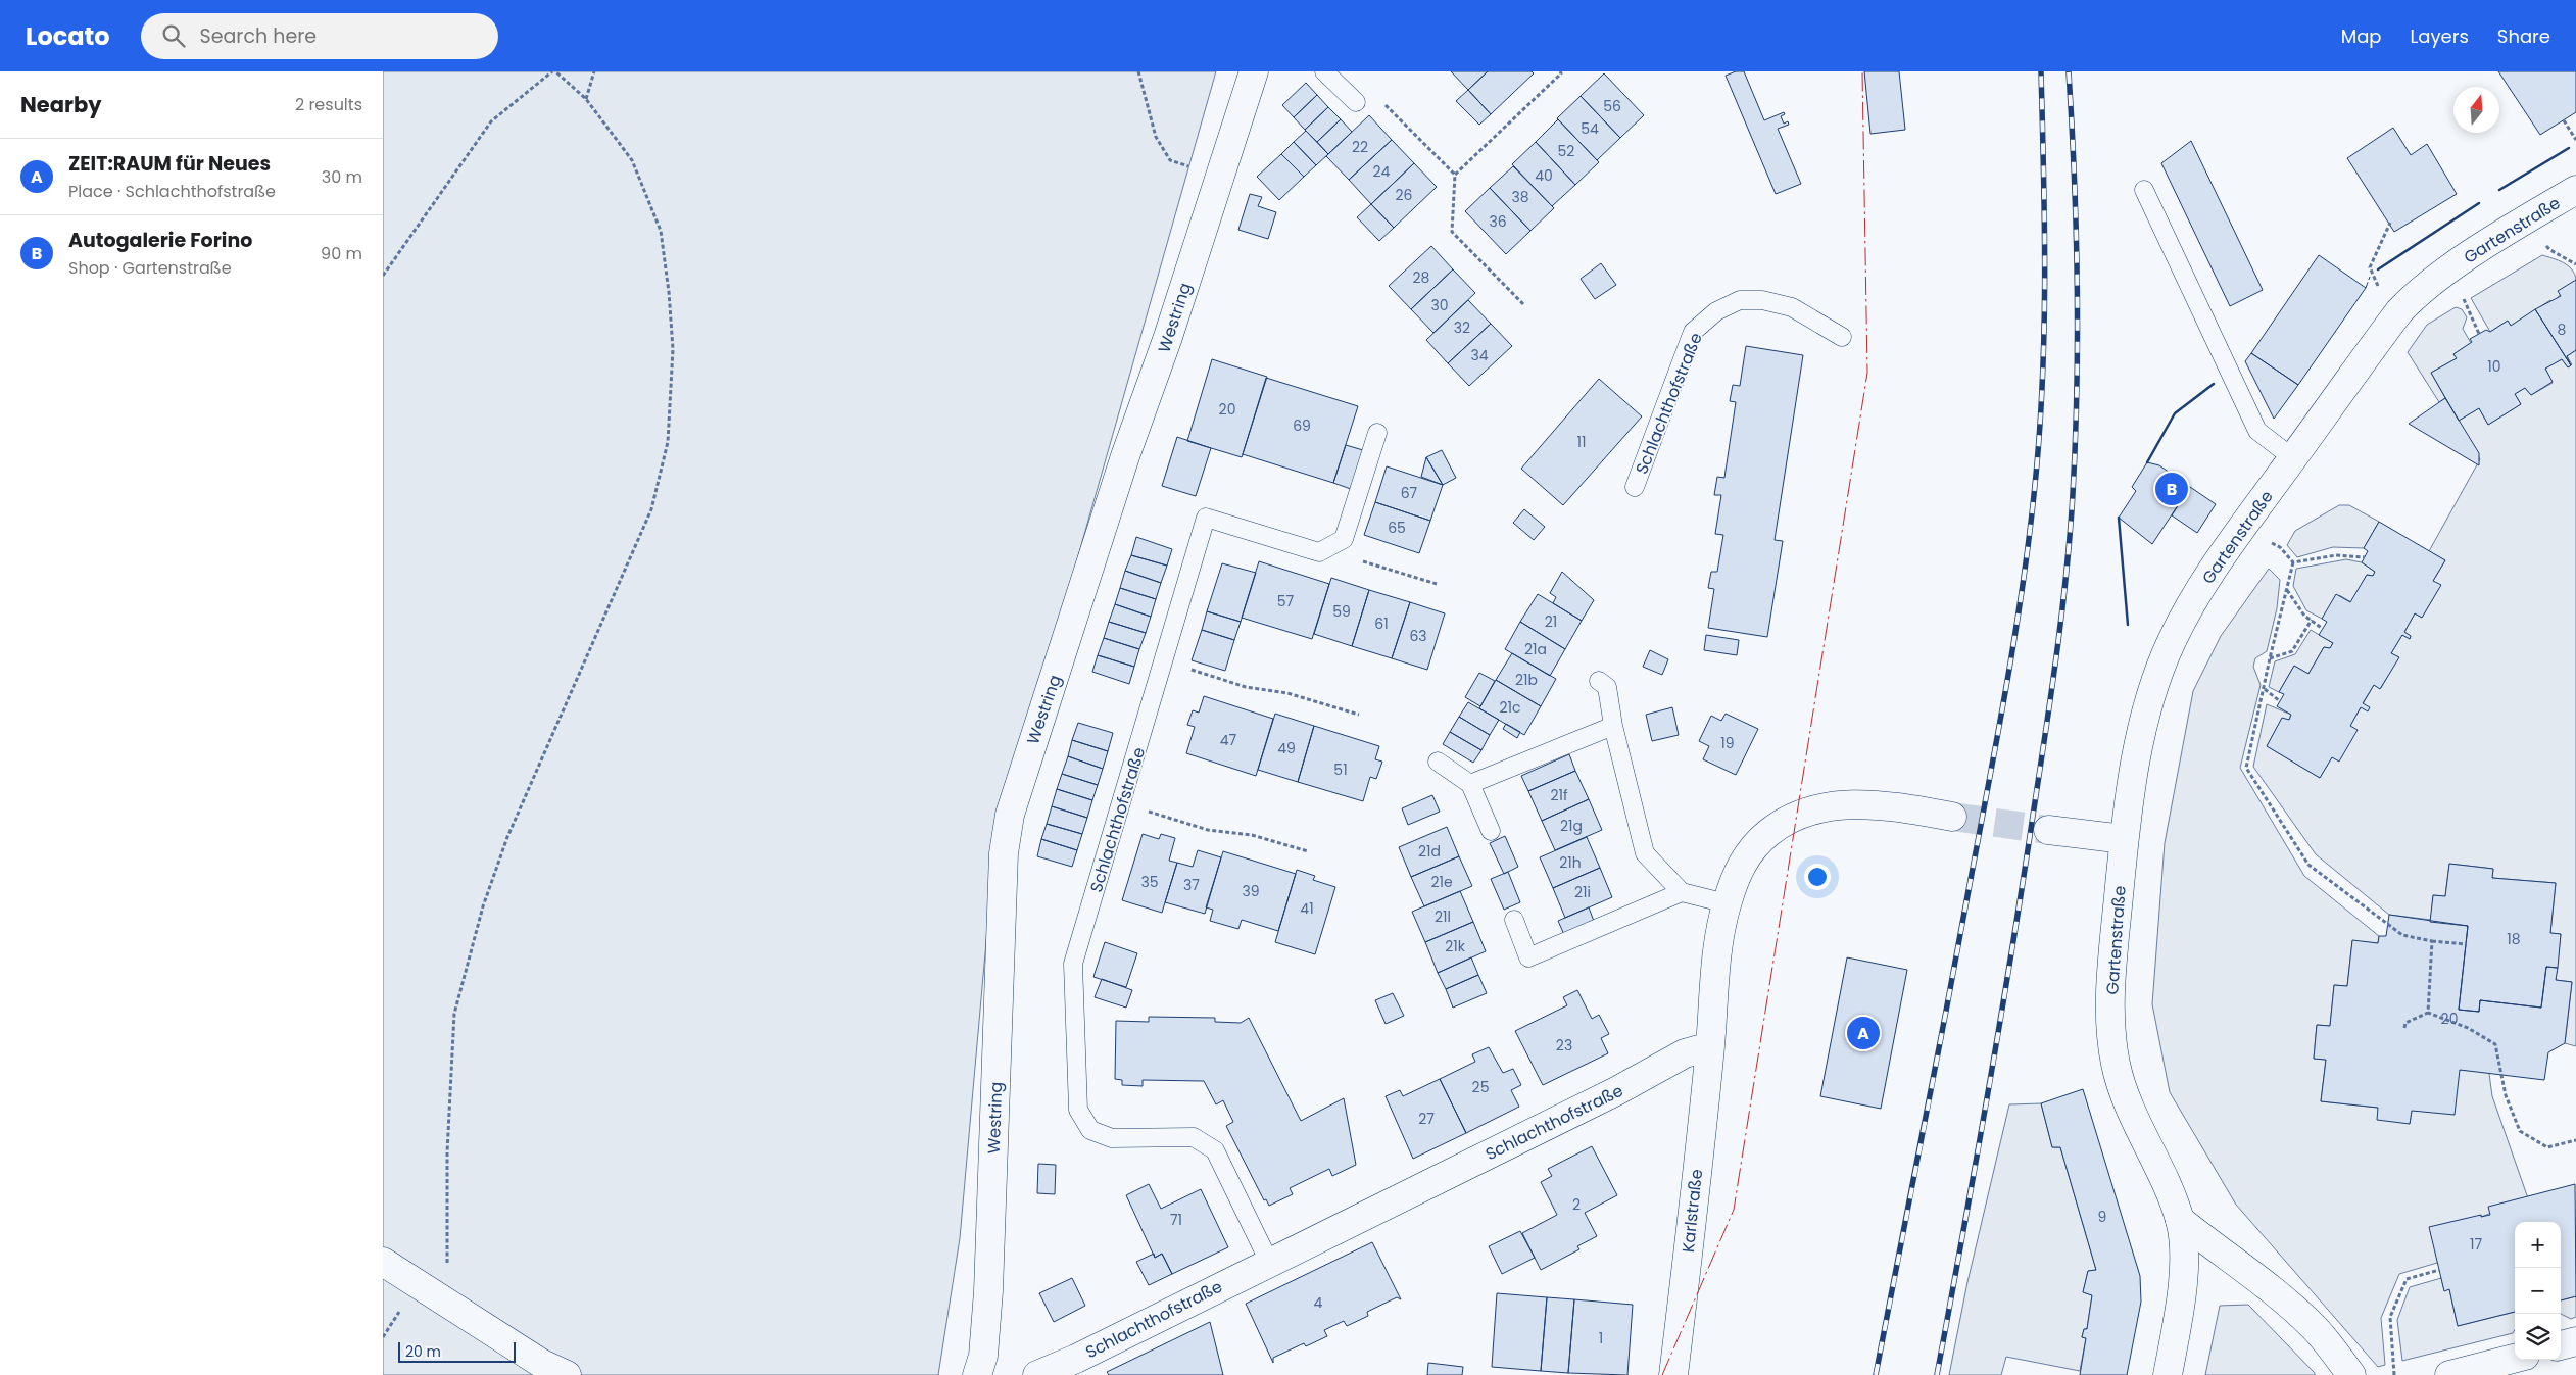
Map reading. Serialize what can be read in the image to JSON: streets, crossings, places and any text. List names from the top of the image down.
{
  "streets": {
    "street": [
      "Gartenstraße",
      "Westring",
      "Schlachthofstraße",
      "Karlstraße"
    ]
  },
  "crossings": [
    ["Schlachthofstraße", "Karlstraße"]
  ],
  "house_numbers": [
    "56",
    "54",
    "22",
    "52",
    "24",
    "40",
    "26",
    "38",
    "36",
    "28",
    "30",
    "32",
    "8",
    "34",
    "10",
    "20",
    "69",
    "11",
    "67",
    "65",
    "57",
    "59",
    "21",
    "61",
    "63",
    "21a",
    "21b",
    "21c",
    "47",
    "19",
    "49",
    "51",
    "21f",
    "21g",
    "21d",
    "21h",
    "35",
    "21e",
    "37",
    "39",
    "21i",
    "41",
    "21l",
    "18",
    "21k",
    "20",
    "23",
    "25",
    "27",
    "2",
    "9",
    "71",
    "17",
    "4",
    "1"
  ],
  "scale_bar": "20 m",
  "north": "top",
  "page": {
    "header": "Locato",
    "search": "Search here",
    "nav": ["Map", "Layers", "Share"],
    "heading": ["Nearby", "2 results"],
    "list": [
      {
        "mark": "A",
        "name": "ZEIT:RAUM für Neues",
        "note": "Place · Schlachthofstraße",
        "value": "30 m"
      },
      {
        "mark": "B",
        "name": "Autogalerie Forino",
        "note": "Shop · Gartenstraße",
        "value": "90 m"
      }
    ],
    "pins": ["B", "A"],
    "map_buttons": ["+", "−"],
    "scale": "20 m"
  }
}
